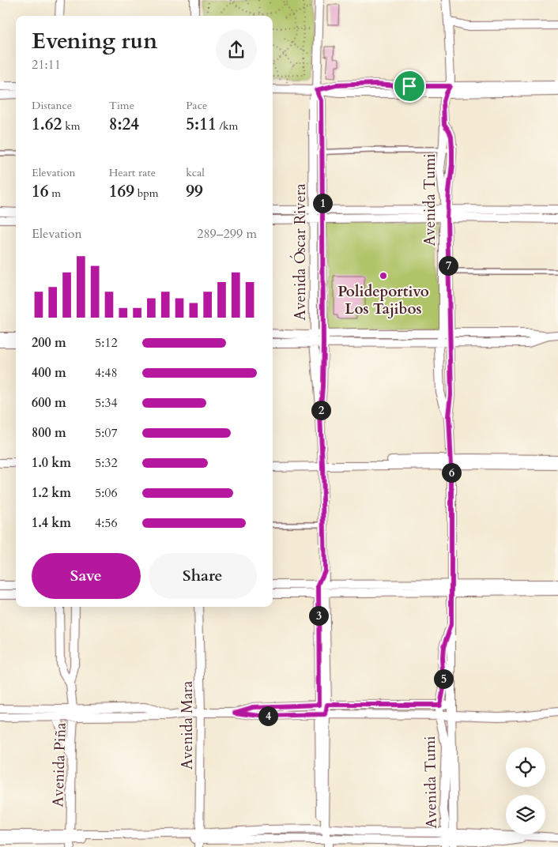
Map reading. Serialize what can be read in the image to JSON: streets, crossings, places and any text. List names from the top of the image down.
{
  "streets": {
    "street": [
      "Avenida Tumi",
      "Avenida Óscar Rivera",
      "Avenida Mara",
      "Avenida Piña"
    ]
  },
  "places": ["Polideportivo Los Tajibos"],
  "page": {
    "heading": ["Evening run", "21:11"],
    "stats": [
      ["Distance", "1.62 km"],
      ["Time", "8:24"],
      ["Pace", "5:11 /km"],
      ["Elevation", "16 m"],
      ["Heart rate", "169 bpm"],
      ["kcal", "99"]
    ],
    "pins": [
      "1",
      "7",
      "2",
      "6",
      "3",
      "5",
      "4"
    ],
    "chart": ["Elevation", "289–299 m"],
    "list": [
      {
        "name": "200 m",
        "note": "5:12"
      },
      {
        "name": "400 m",
        "note": "4:48"
      },
      {
        "name": "600 m",
        "note": "5:34"
      },
      {
        "name": "800 m",
        "note": "5:07"
      },
      {
        "name": "1.0 km",
        "note": "5:32"
      },
      {
        "name": "1.2 km",
        "note": "5:06"
      },
      {
        "name": "1.4 km",
        "note": "4:56"
      }
    ],
    "buttons": ["Save", "Share"]
  }
}
